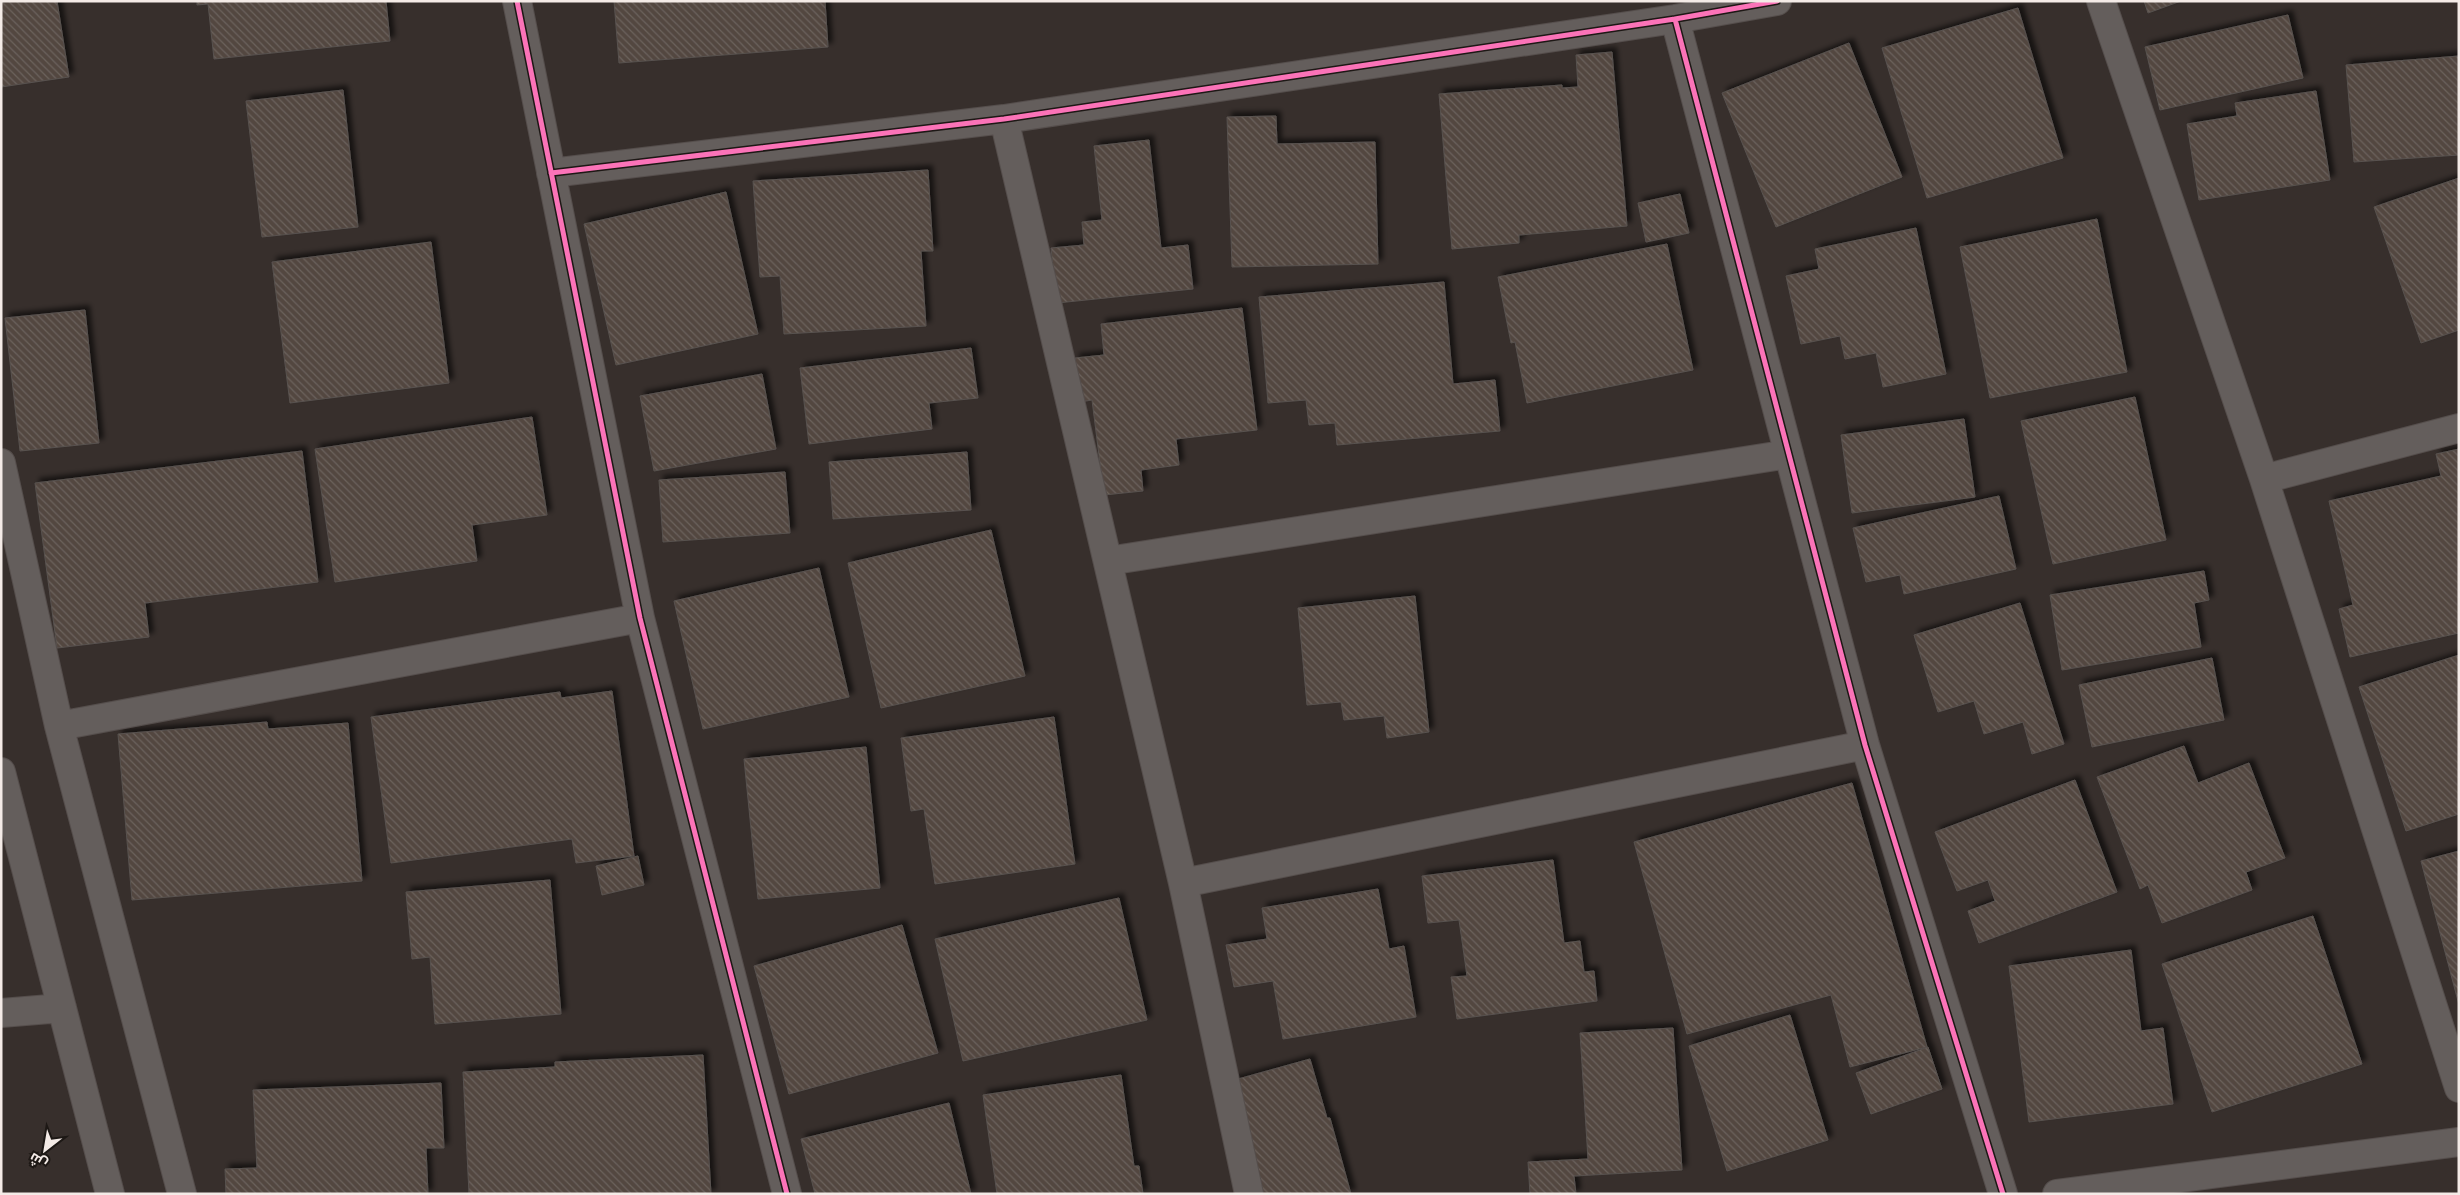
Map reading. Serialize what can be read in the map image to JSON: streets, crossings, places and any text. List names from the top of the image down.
{
  "north": "bottom left"
}
